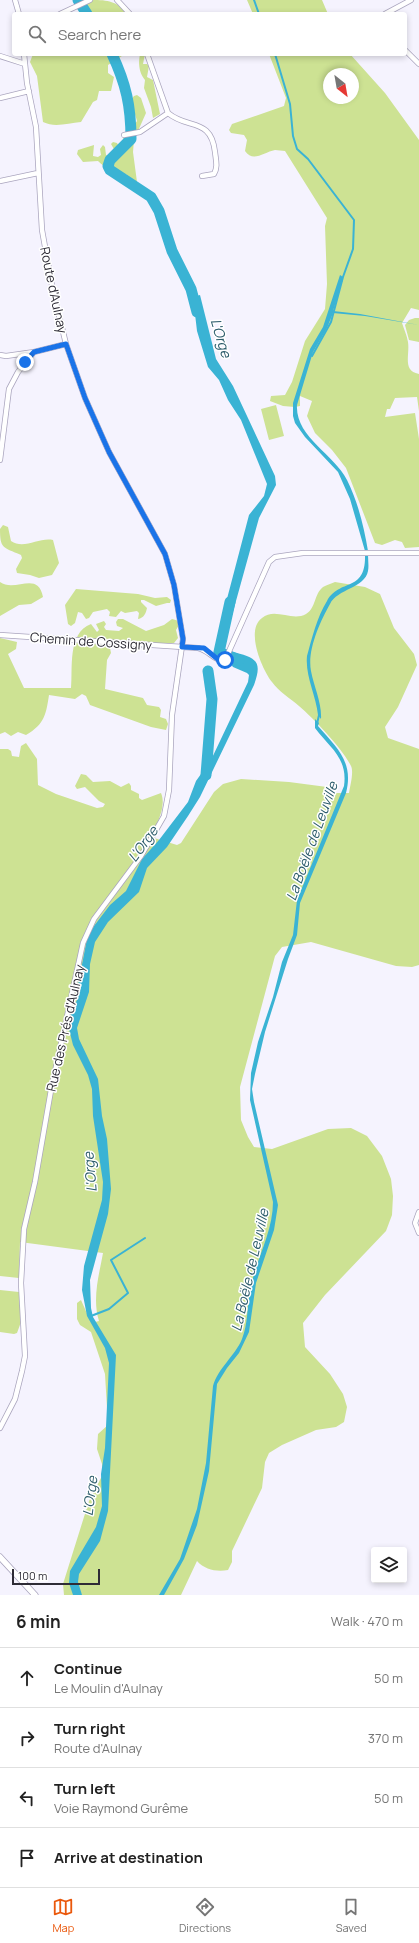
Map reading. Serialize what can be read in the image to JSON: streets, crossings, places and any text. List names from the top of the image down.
{
  "streets": {
    "street": ["Route d'Aulnay", "Chemin de Cossigny", "Rue des Prés d'Aulnay"]
  },
  "crossings": [
    ["Route d'Aulnay", "Chemin de Cossigny"],
    ["Route d'Aulnay", "Rue des Prés d'Aulnay"],
    ["Chemin de Cossigny", "Rue des Prés d'Aulnay"]
  ],
  "water": ["L'Orge", "La Boële de Leuville"],
  "scale_bar": "100 m",
  "north": "bottom right",
  "page": {
    "search": "Search here",
    "scale": "100 m",
    "heading": ["6 min", "Walk · 470 m"],
    "list": [
      ["Continue", "Le Moulin d'Aulnay", "50 m"],
      ["Turn right", "Route d'Aulnay", "370 m"],
      ["Turn left", "Voie Raymond Gurême", "50 m"],
      "Arrive at destination"
    ],
    "nav": ["Map", "Directions", "Saved"]
  }
}
